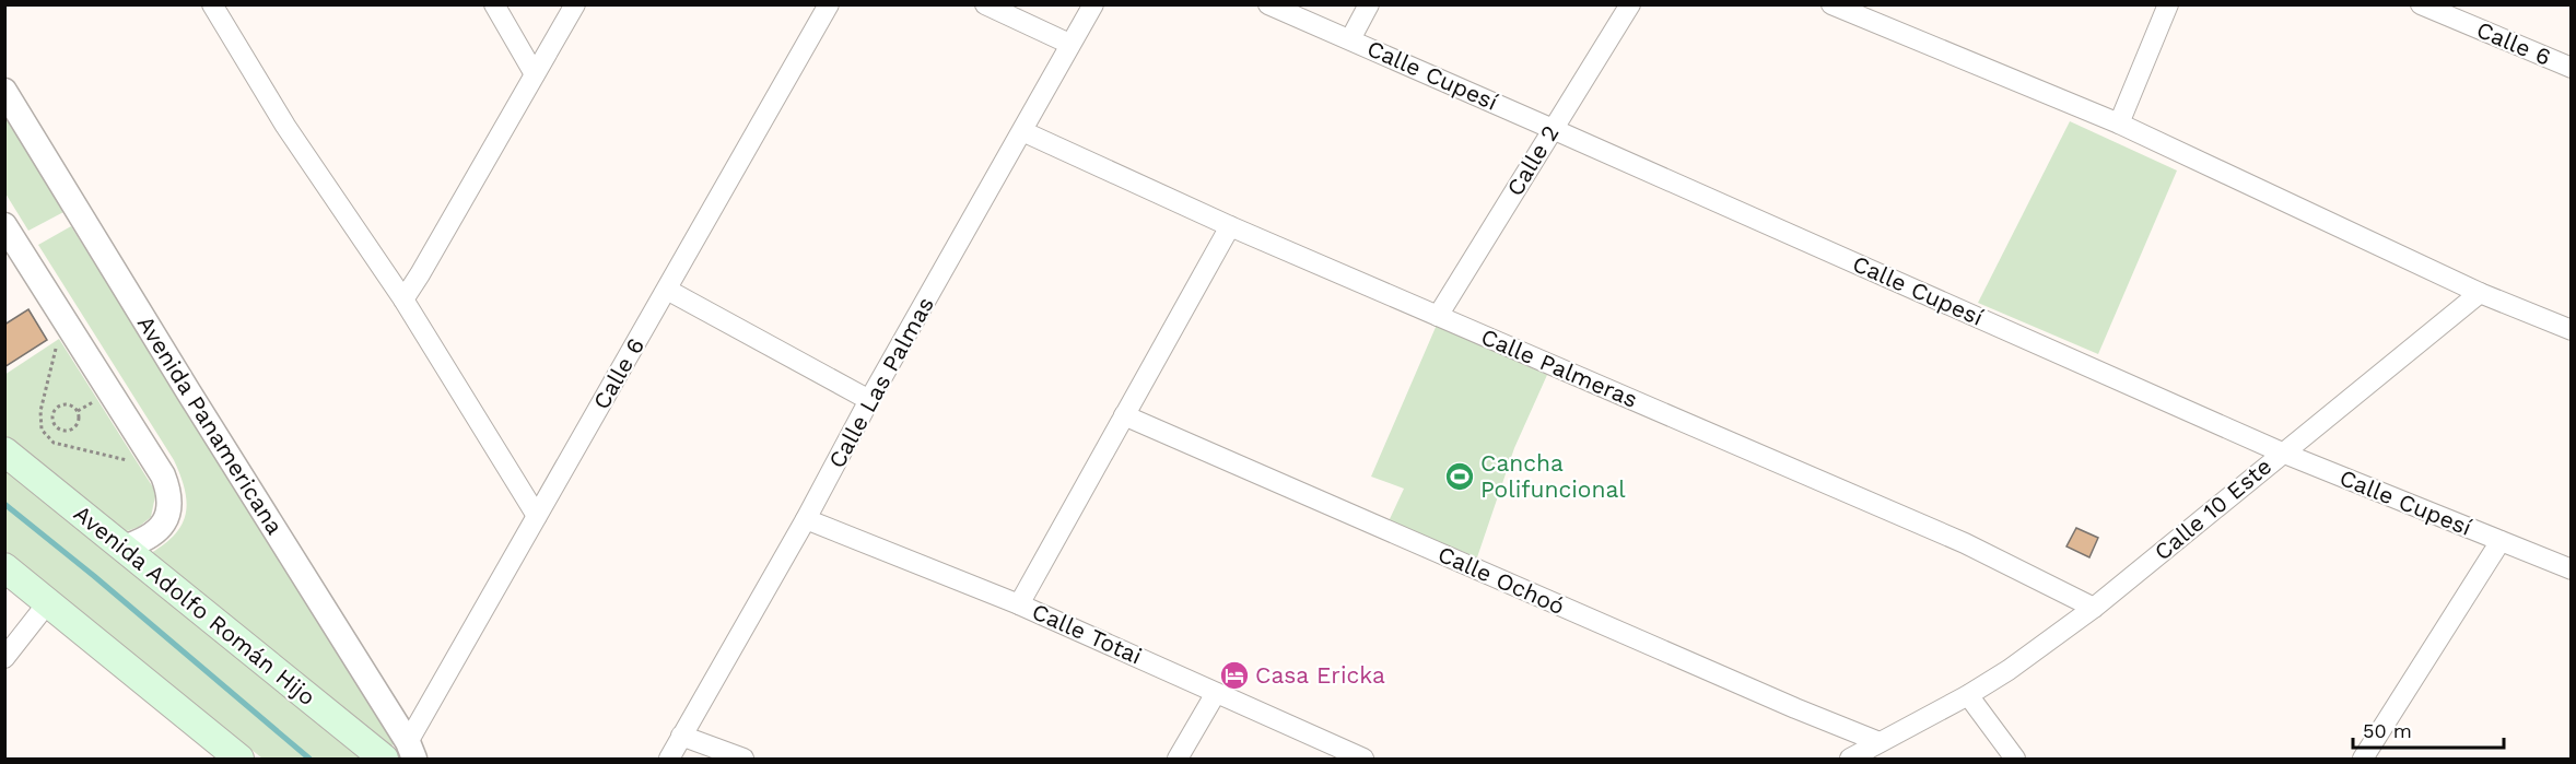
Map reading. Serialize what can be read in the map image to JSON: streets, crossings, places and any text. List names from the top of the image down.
{
  "streets": {
    "main road": ["Avenida Adolfo Román Hijo"],
    "street": [
      "Calle 6",
      "Calle Cupesí",
      "Calle 2",
      "Calle Palmeras",
      "Calle Las Palmas",
      "Avenida Panamericana",
      "Calle 10 Este",
      "Calle Ochoó",
      "Calle Totai"
    ]
  },
  "crossings": [
    ["Calle 6", "Avenida Panamericana"],
    ["Calle Cupesí", "Calle 2"],
    ["Calle Cupesí", "Calle 10 Este"],
    ["Calle 2", "Calle Palmeras"],
    ["Calle Palmeras", "Calle Las Palmas"],
    ["Calle Palmeras", "Calle 10 Este"],
    ["Calle Las Palmas", "Calle Totai"],
    ["Calle 10 Este", "Calle Ochoó"]
  ],
  "places": {
    "sports": ["Cancha Polifuncional"],
    "hotel": ["Casa Ericka"]
  },
  "scale_bar": "50 m"
}
